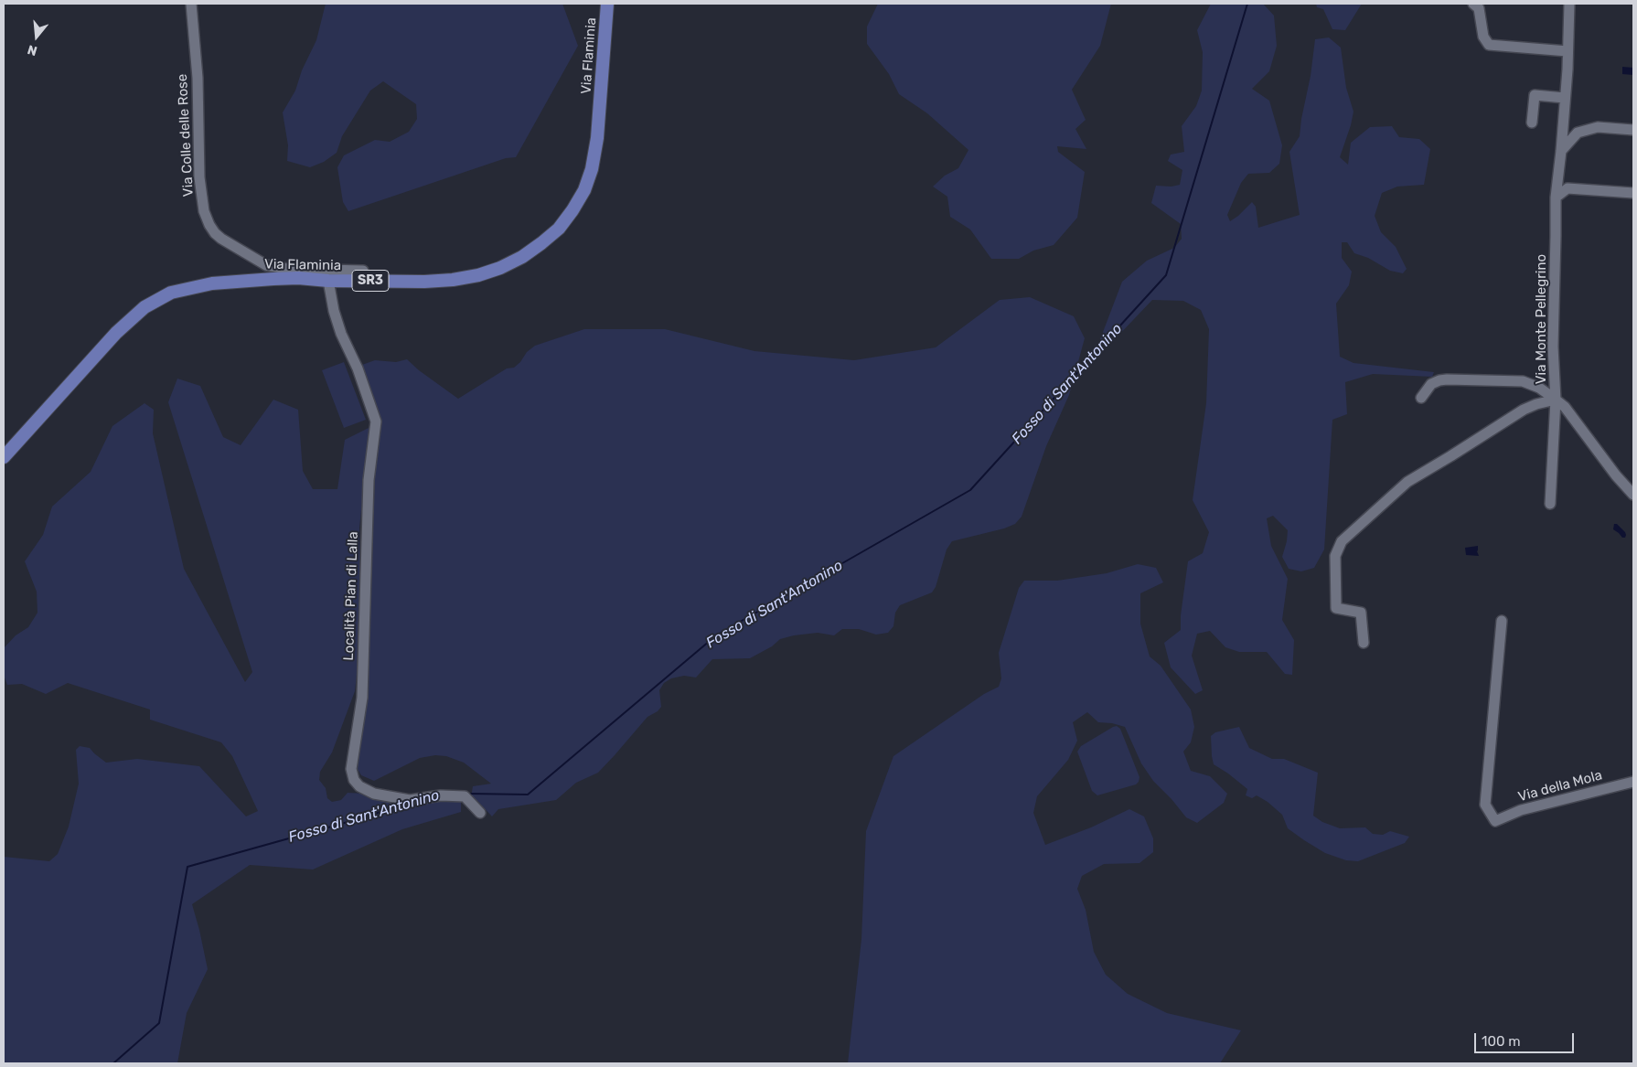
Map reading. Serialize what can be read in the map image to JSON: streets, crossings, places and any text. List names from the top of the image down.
{
  "streets": {
    "main road": ["Via Flaminia", "SR3"],
    "street": [
      "Via Colle delle Rose",
      "Via Monte Pellegrino",
      "Località Pian di Lalla",
      "Via della Mola"
    ]
  },
  "crossings": [
    ["Via Flaminia", "Via Colle delle Rose"],
    ["Via Flaminia", "Località Pian di Lalla"]
  ],
  "water": ["Fosso di Sant'Antonino"],
  "scale_bar": "100 m",
  "north": "bottom"
}
